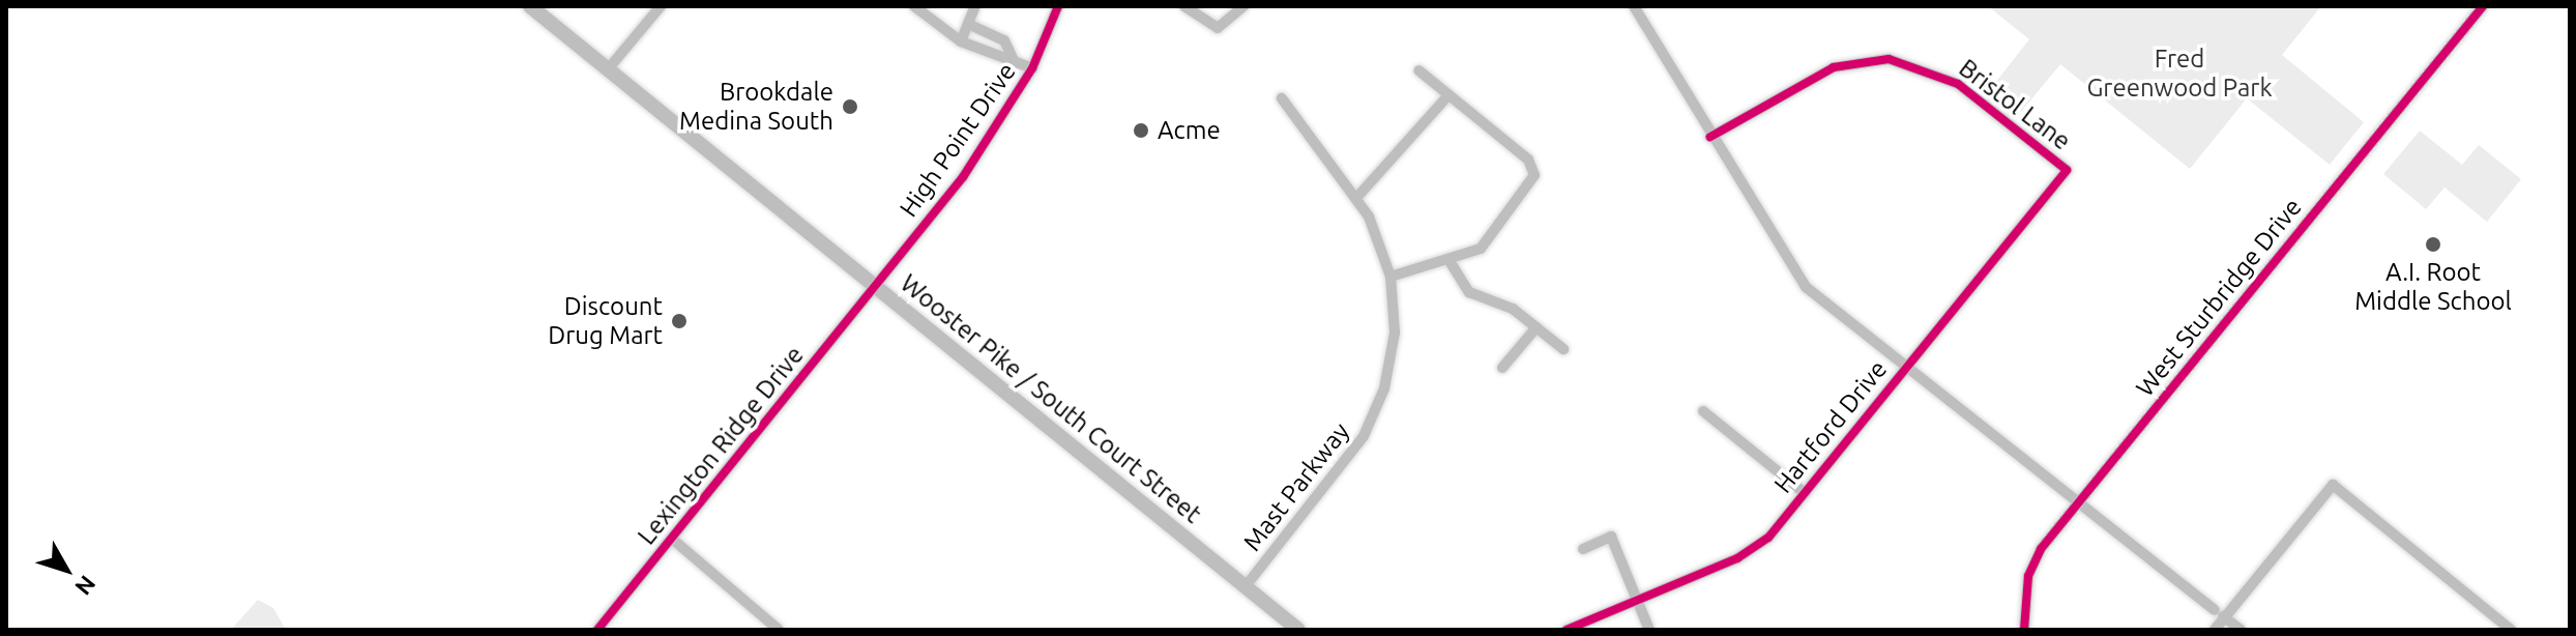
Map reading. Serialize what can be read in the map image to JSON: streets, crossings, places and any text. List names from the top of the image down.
{
  "streets": {
    "main road": ["Wooster Pike / South Court Street"],
    "street": [
      "Bristol Lane",
      "High Point Drive",
      "West Sturbridge Drive",
      "Hartford Drive",
      "Lexington Ridge Drive",
      "Mast Parkway"
    ]
  },
  "crossings": [
    ["Bristol Lane", "Hartford Drive"],
    ["High Point Drive", "Wooster Pike / South Court Street"],
    ["High Point Drive", "Lexington Ridge Drive"],
    ["Wooster Pike / South Court Street", "Lexington Ridge Drive"],
    ["Wooster Pike / South Court Street", "Mast Parkway"]
  ],
  "parks": ["Fred Greenwood Park"],
  "places": [
    "Brookdale Medina South",
    "Acme",
    "A.I. Root Middle School",
    "Discount Drug Mart"
  ],
  "north": "bottom right"
}
